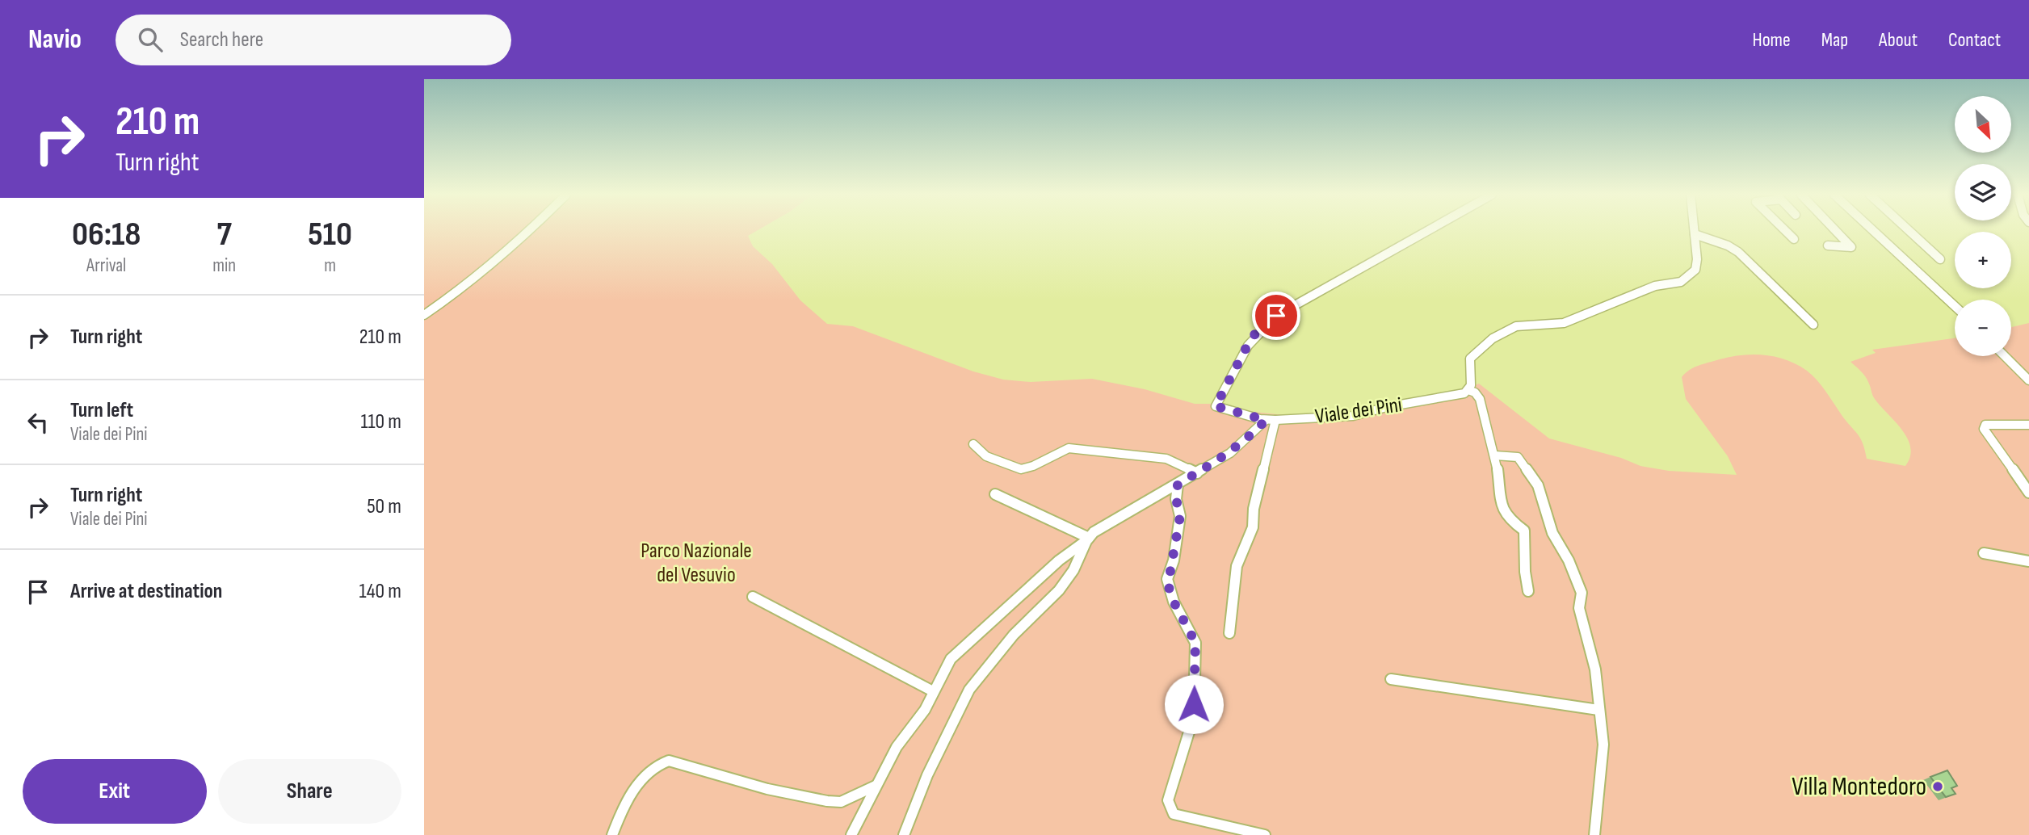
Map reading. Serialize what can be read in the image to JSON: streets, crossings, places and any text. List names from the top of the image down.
{
  "streets": {
    "street": ["Viale dei Pini"]
  },
  "parks": ["Parco Nazionale del Vesuvio"],
  "places": ["Villa Montedoro"],
  "north": "bottom right",
  "page": {
    "header": "Navio",
    "search": "Search here",
    "nav": [
      "Home",
      "Map",
      "About",
      "Contact"
    ],
    "turn": ["210 m", "Turn right"],
    "map_buttons": ["+", "−"],
    "eta": [
      "06:18",
      "Arrival",
      "7",
      "min",
      "510",
      "m"
    ],
    "list": [
      {
        "name": "Turn right",
        "value": "210 m"
      },
      {
        "name": "Turn left",
        "note": "Viale dei Pini",
        "value": "110 m"
      },
      {
        "name": "Turn right",
        "note": "Viale dei Pini",
        "value": "50 m"
      },
      {
        "name": "Arrive at destination",
        "value": "140 m"
      }
    ],
    "buttons": ["Exit", "Share"]
  }
}
